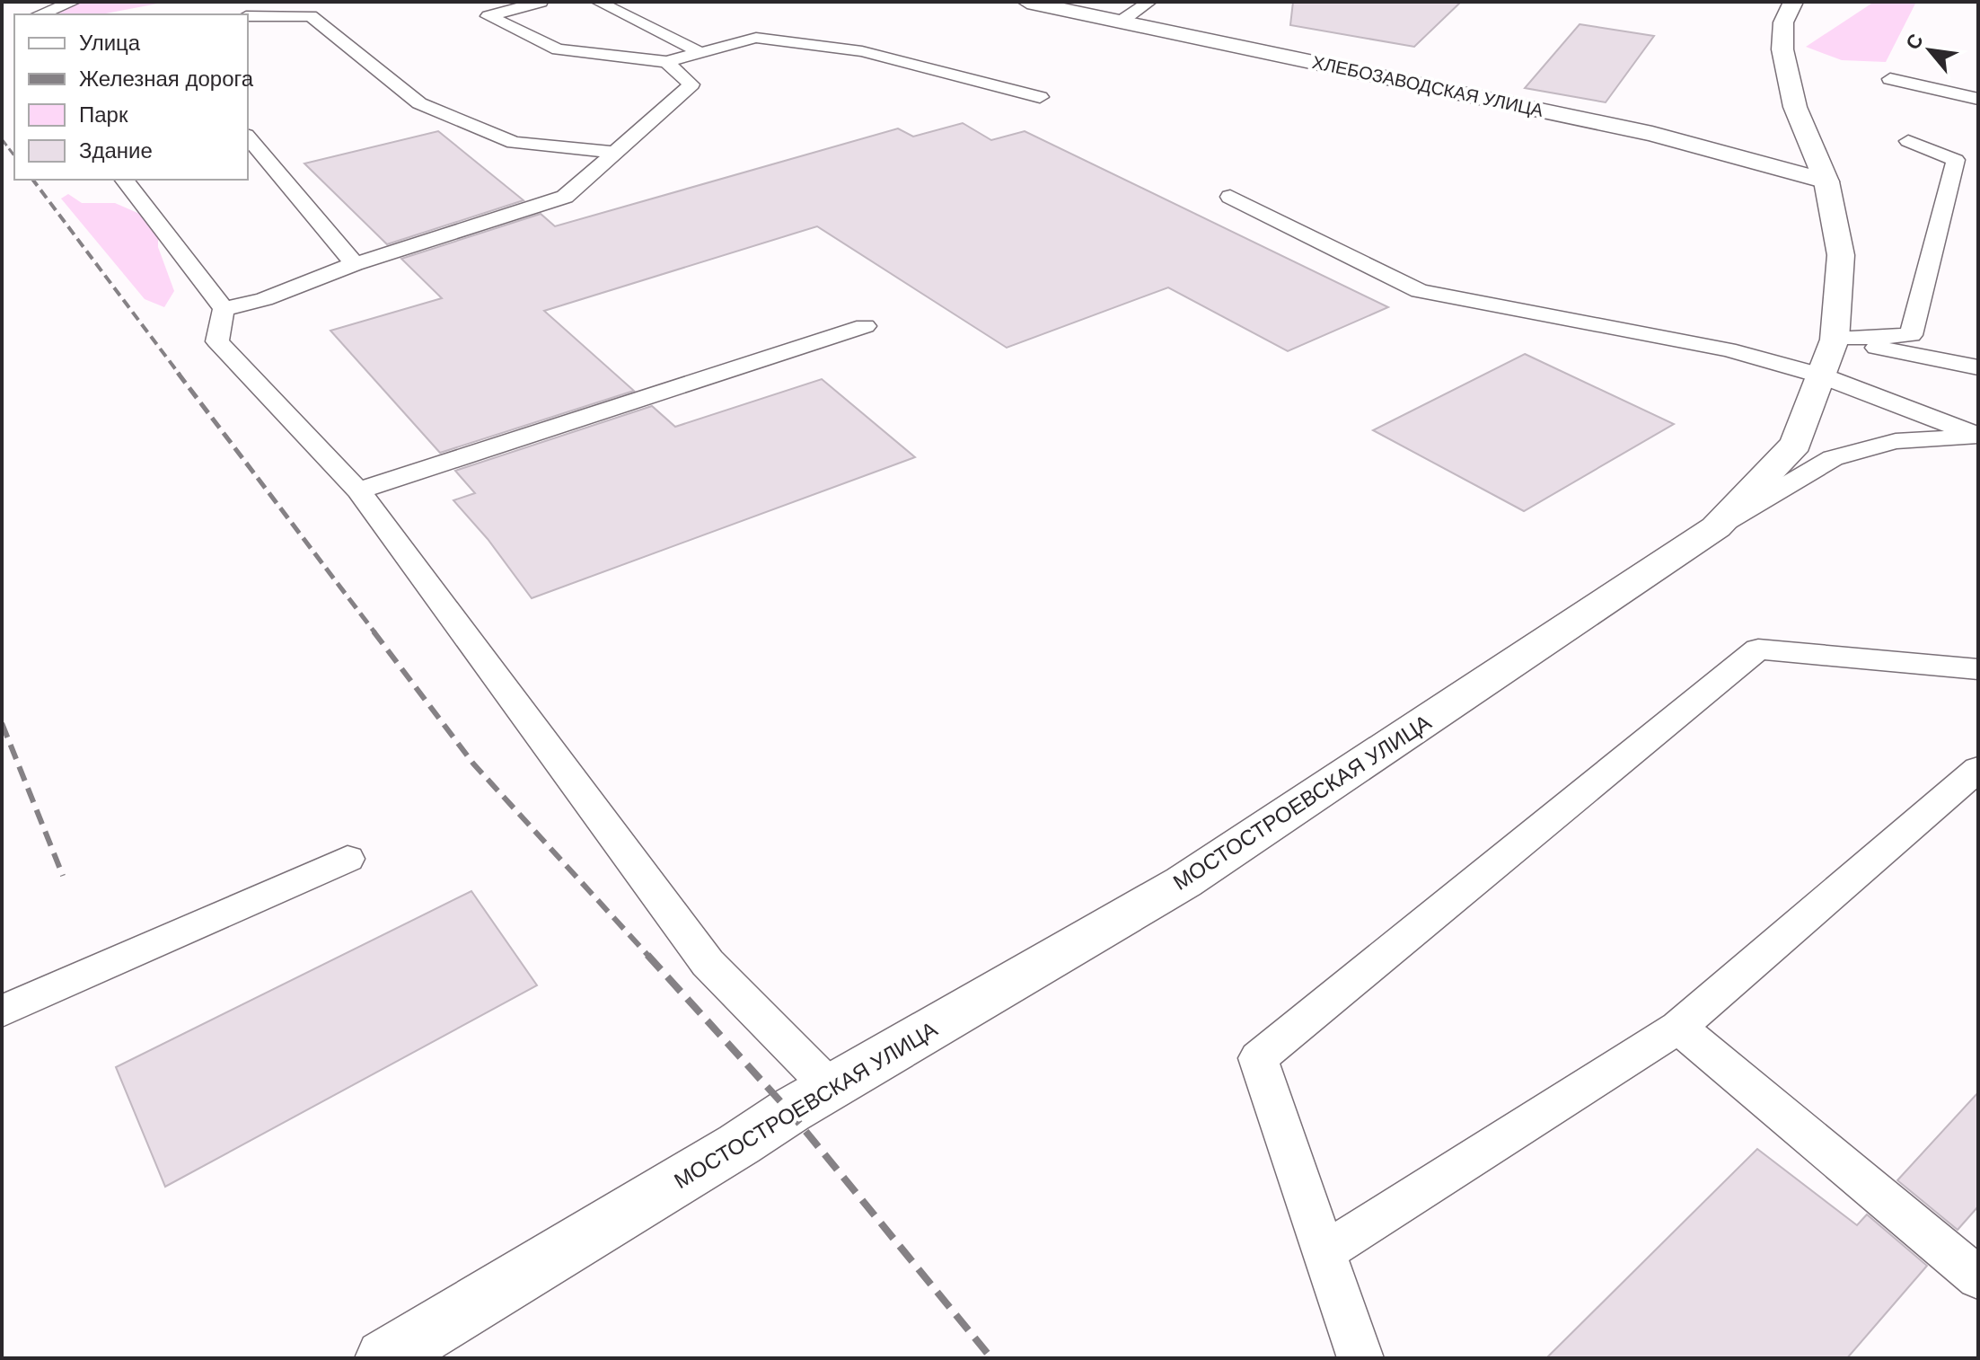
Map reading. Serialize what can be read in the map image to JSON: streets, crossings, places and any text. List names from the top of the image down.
{
  "streets": {
    "main road": ["ХЛЕБОЗАВОДСКАЯ УЛИЦА", "МОСТОСТРОЕВСКАЯ УЛИЦА"]
  },
  "crossings": [
    ["ХЛЕБОЗАВОДСКАЯ УЛИЦА", "МОСТОСТРОЕВСКАЯ УЛИЦА"]
  ],
  "legend": [
    "Улица",
    "Железная дорога",
    "Парк",
    "Здание"
  ],
  "north": "top left"
}
